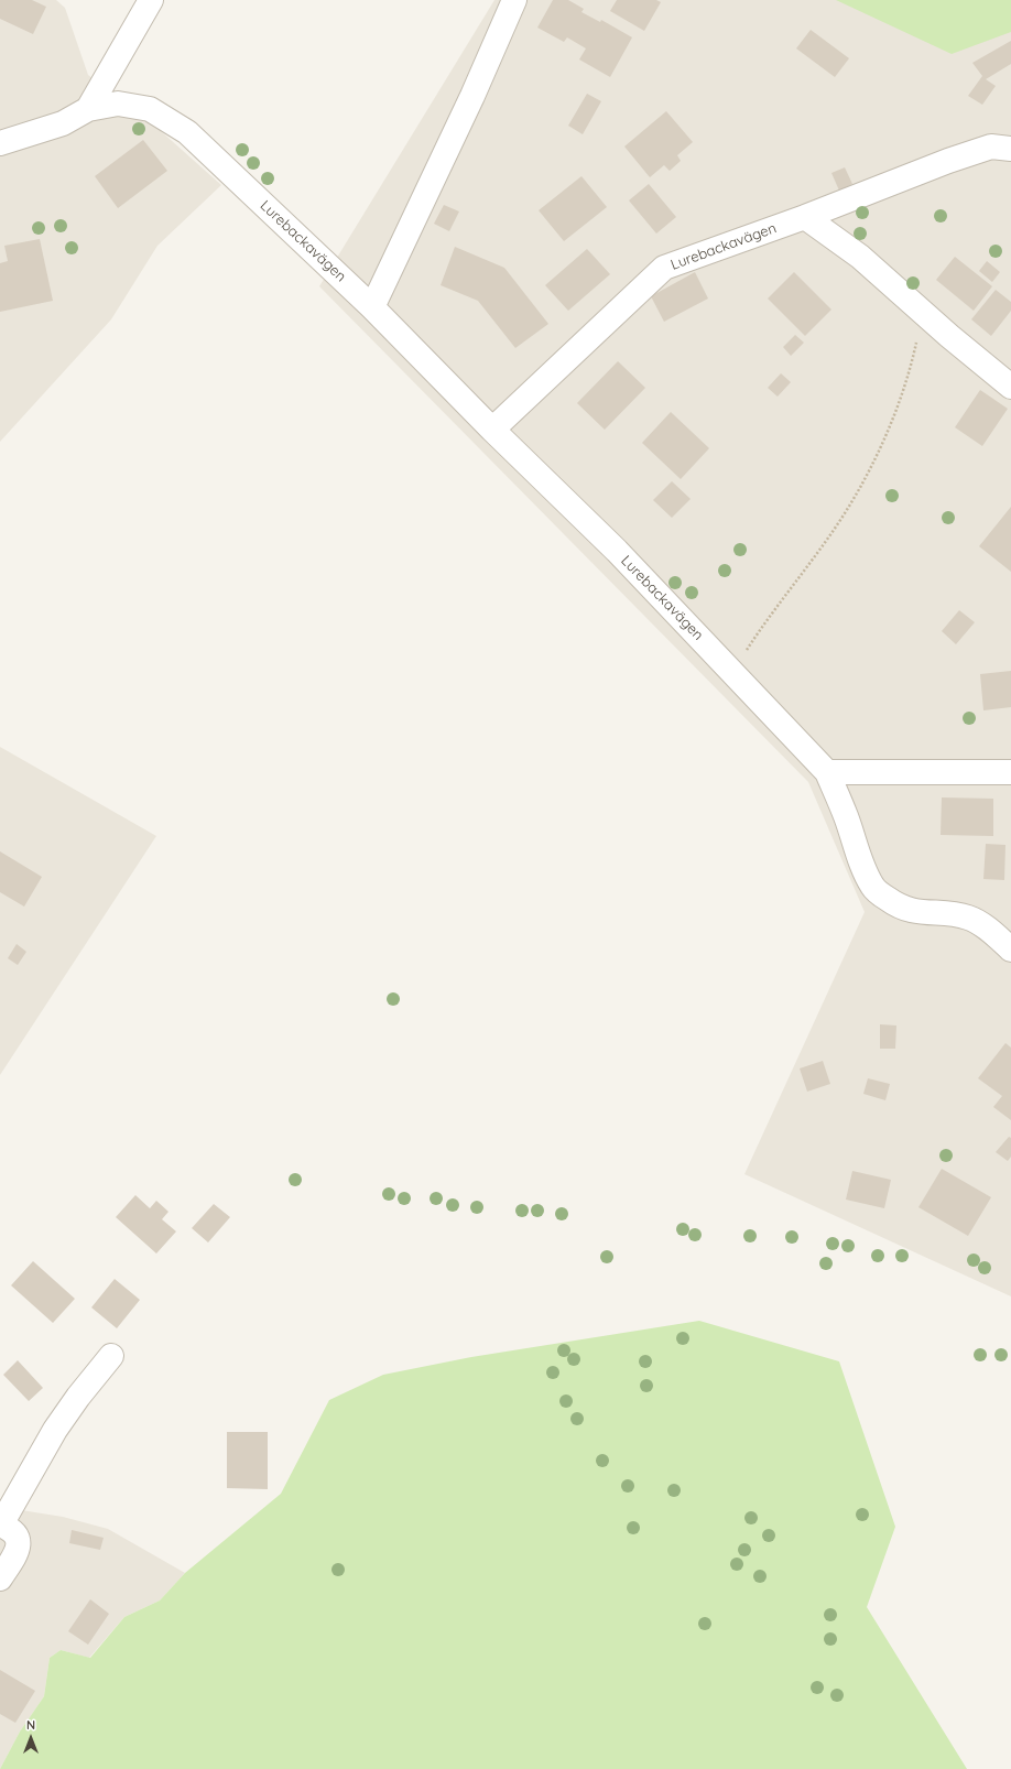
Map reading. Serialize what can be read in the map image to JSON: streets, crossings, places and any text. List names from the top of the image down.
{
  "streets": {
    "street": ["Lurebackavägen"]
  },
  "north": "top"
}
